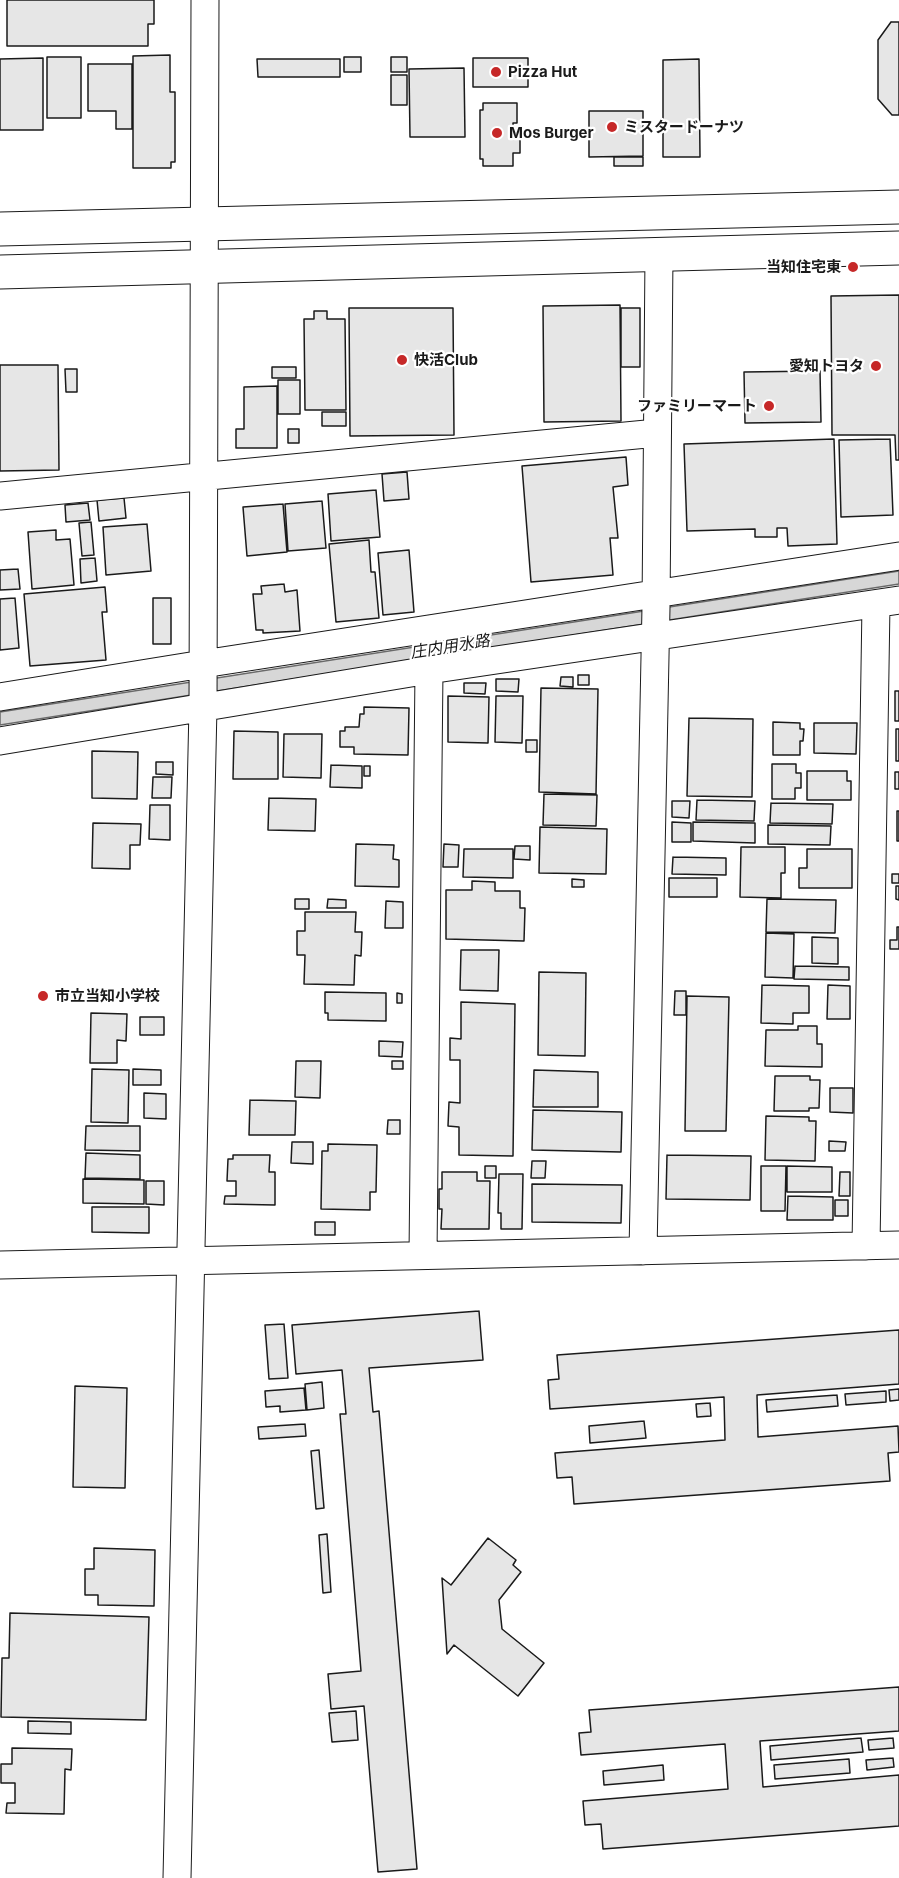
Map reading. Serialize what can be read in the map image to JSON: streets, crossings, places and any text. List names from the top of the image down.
{
  "water": ["庄内用水路"],
  "places": [
    "Pizza Hut",
    "ミスタードーナツ",
    "Mos Burger",
    "当知住宅東",
    "快活Club",
    "愛知トヨタ",
    "ファミリーマート",
    "市立当知小学校"
  ]
}
